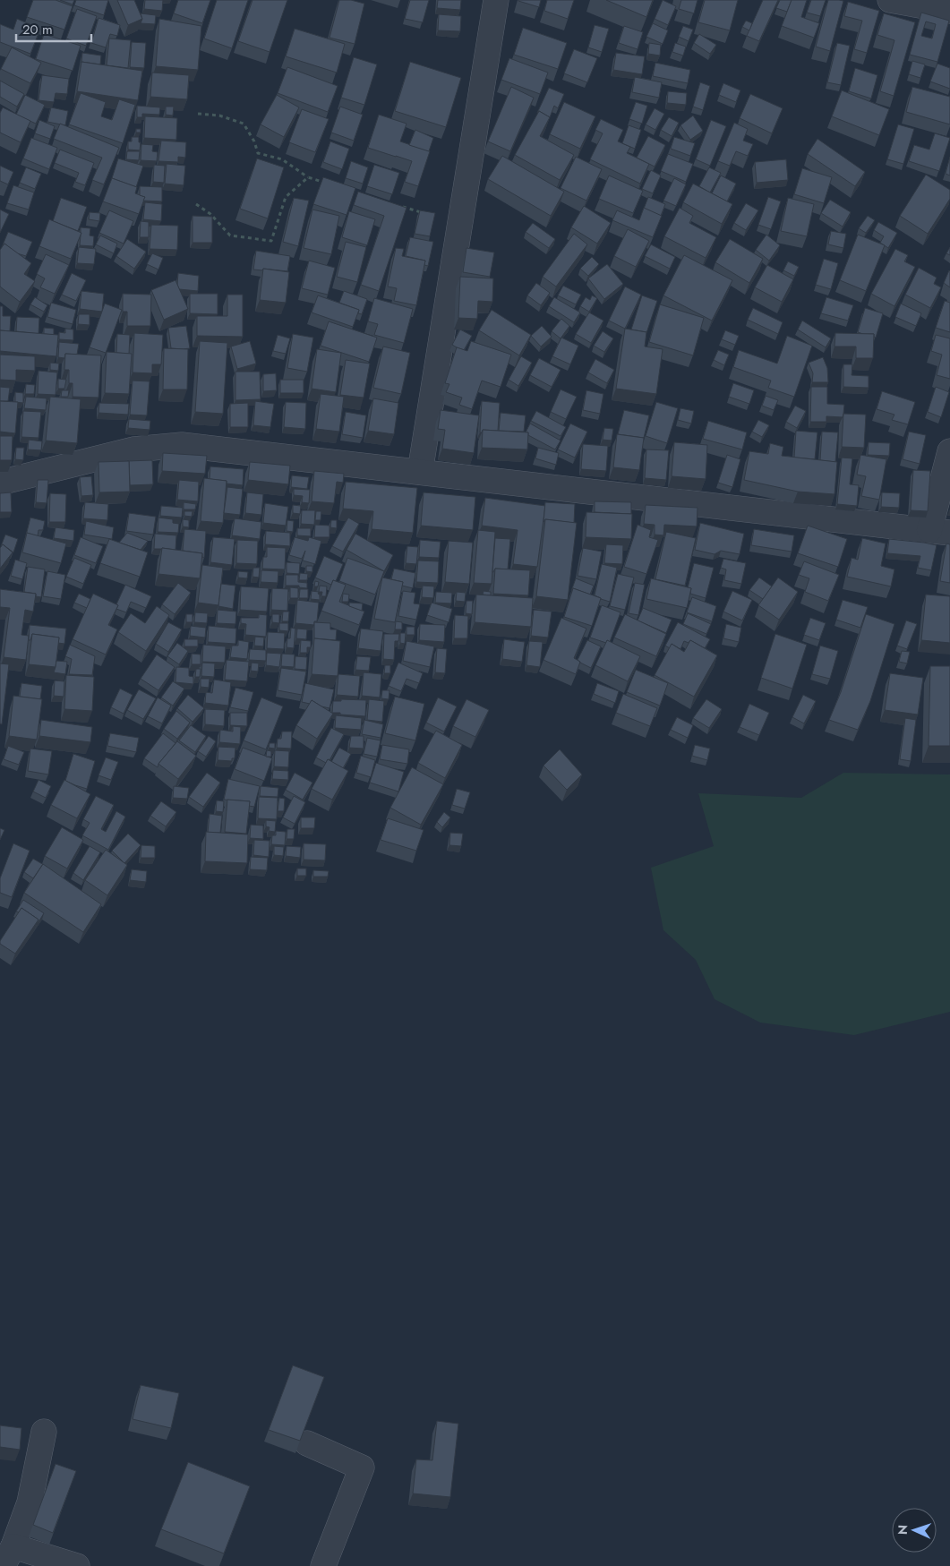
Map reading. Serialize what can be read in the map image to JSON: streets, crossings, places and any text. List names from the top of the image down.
{
  "scale_bar": "20 m",
  "north": "left"
}
